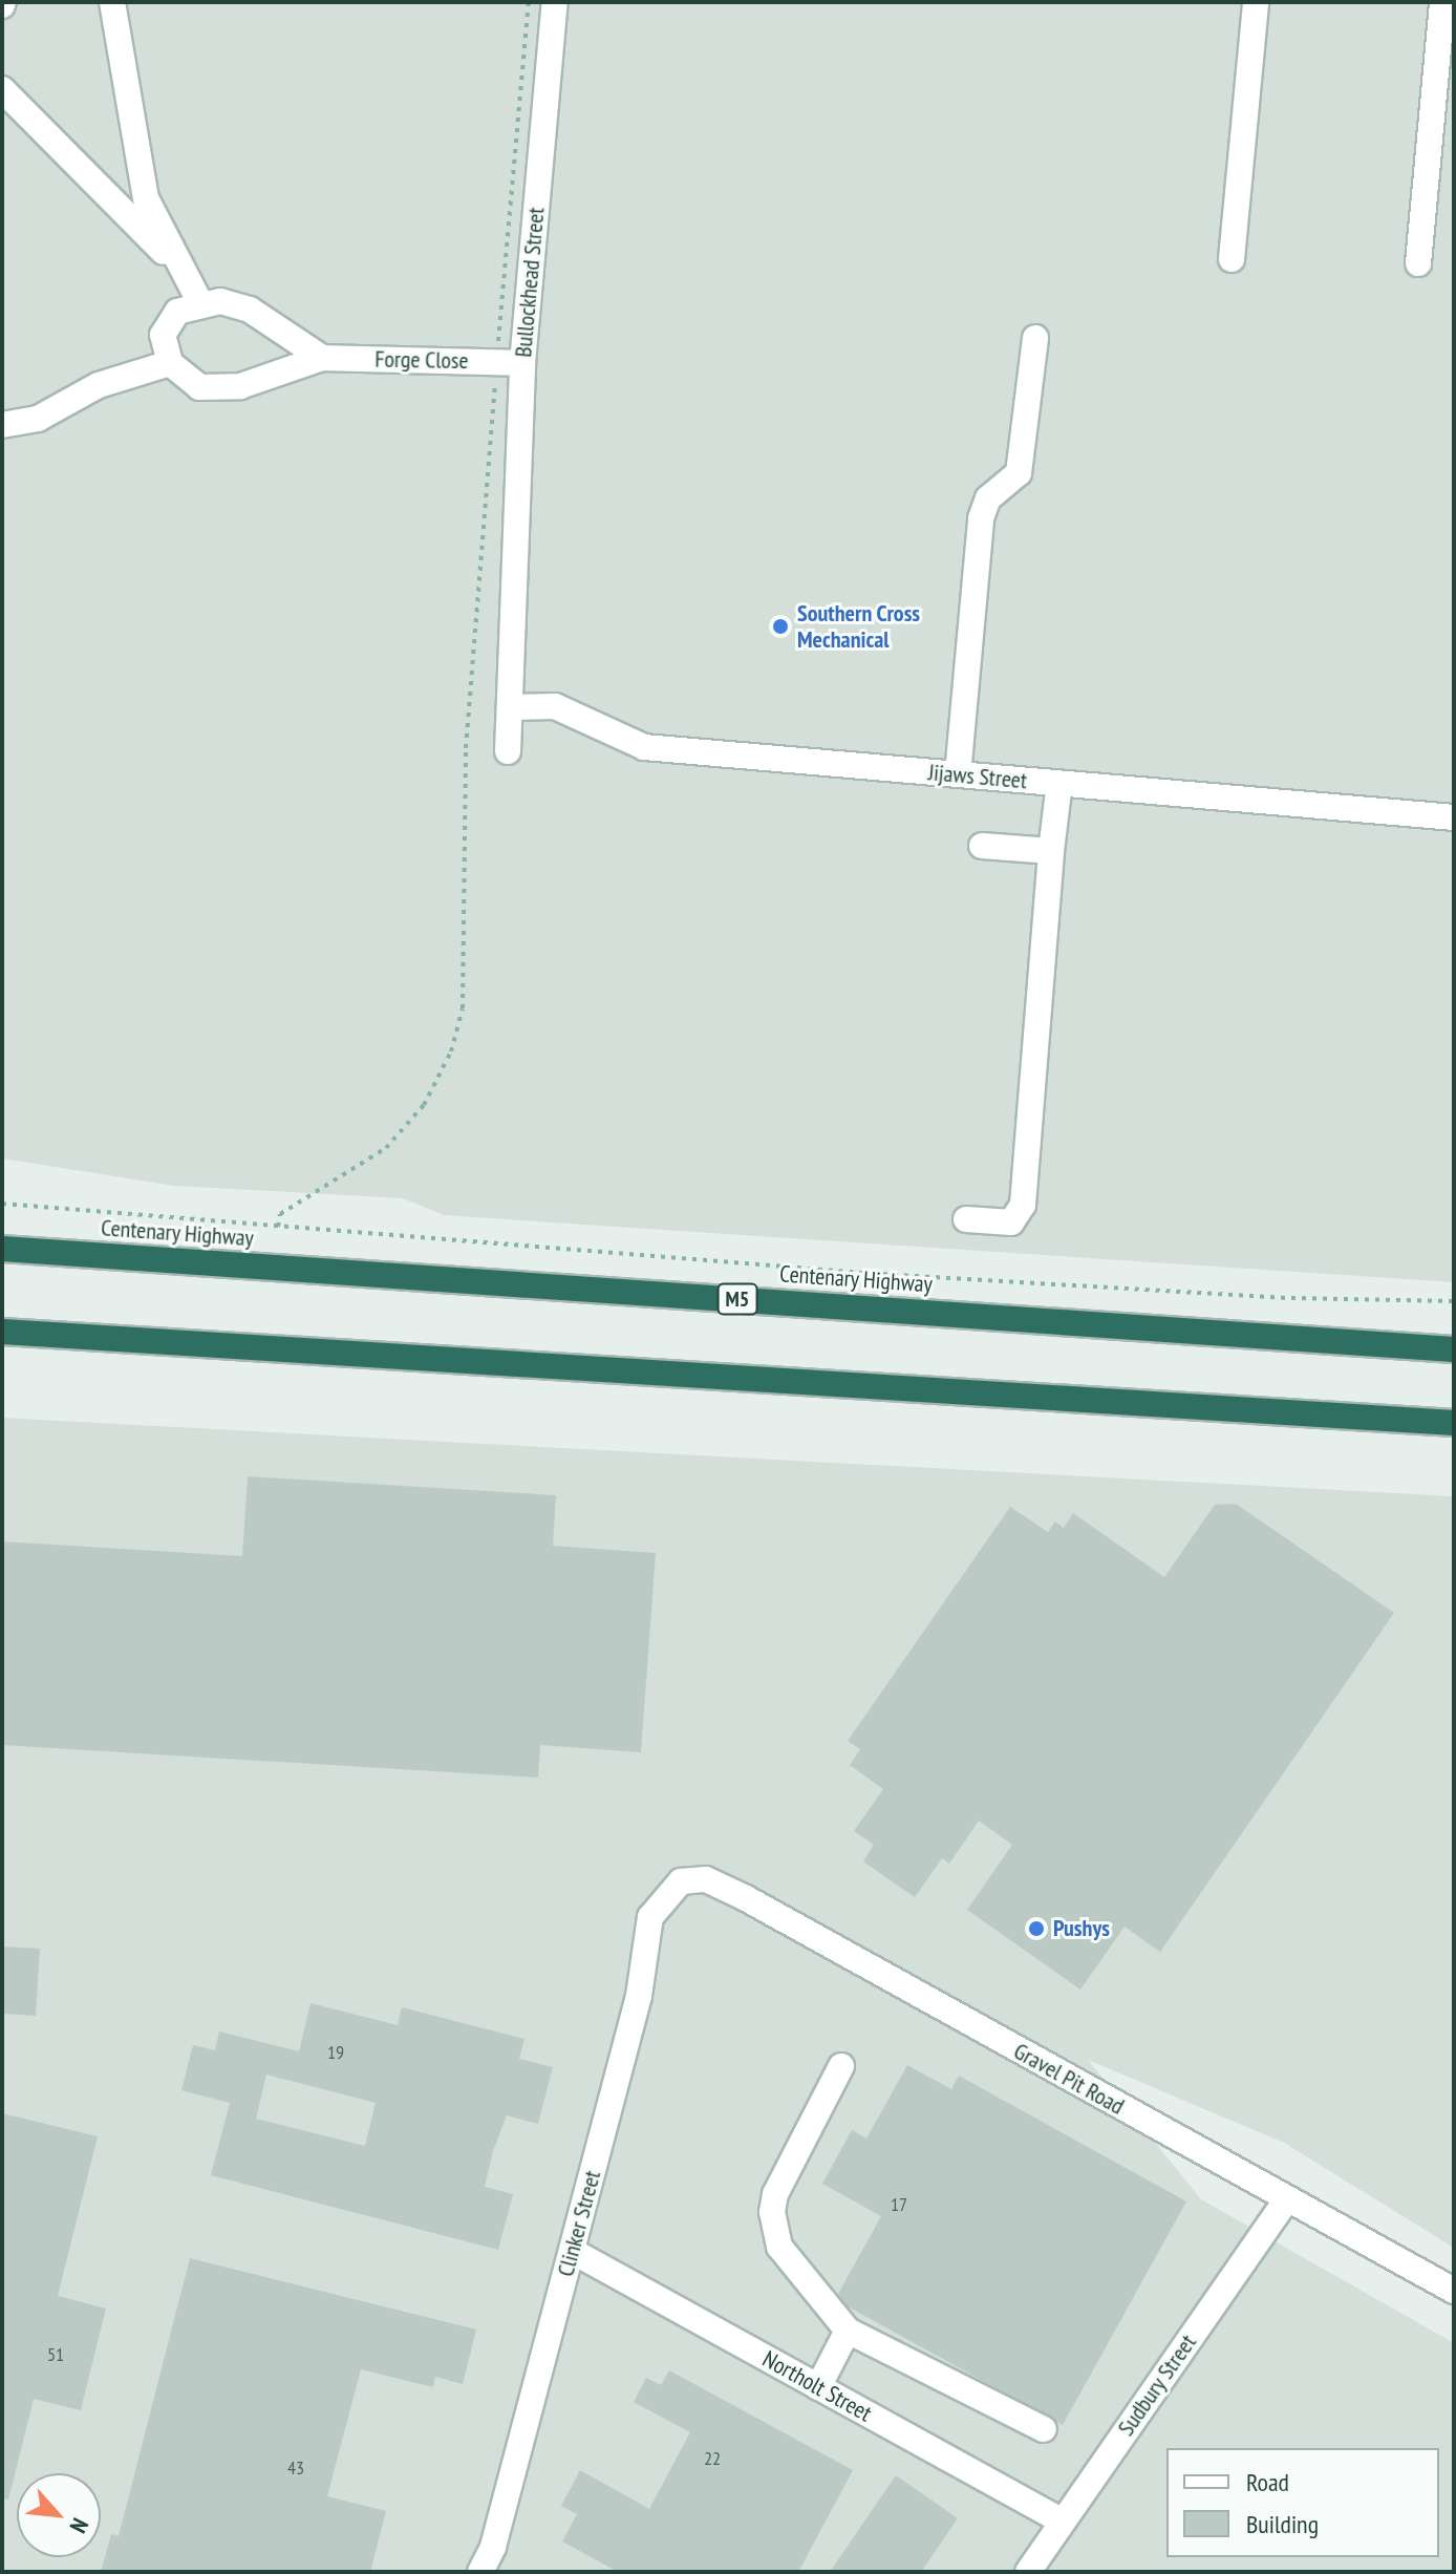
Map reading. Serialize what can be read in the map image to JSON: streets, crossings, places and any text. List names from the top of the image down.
{
  "streets": {
    "highway": ["Centenary Highway", "M5"],
    "street": [
      "Bullockhead Street",
      "Forge Close",
      "Jijaws Street",
      "Gravel Pit Road",
      "Clinker Street",
      "Sudbury Street",
      "Northolt Street"
    ]
  },
  "crossings": [
    ["Bullockhead Street", "Forge Close"],
    ["Bullockhead Street", "Jijaws Street"],
    ["Gravel Pit Road", "Clinker Street"],
    ["Gravel Pit Road", "Sudbury Street"],
    ["Clinker Street", "Northolt Street"],
    ["Sudbury Street", "Northolt Street"]
  ],
  "places": ["Southern Cross Mechanical", "Pushys"],
  "house_numbers": [
    "19",
    "17",
    "51",
    "22",
    "43"
  ],
  "legend": ["Road", "Building"],
  "north": "bottom right"
}
